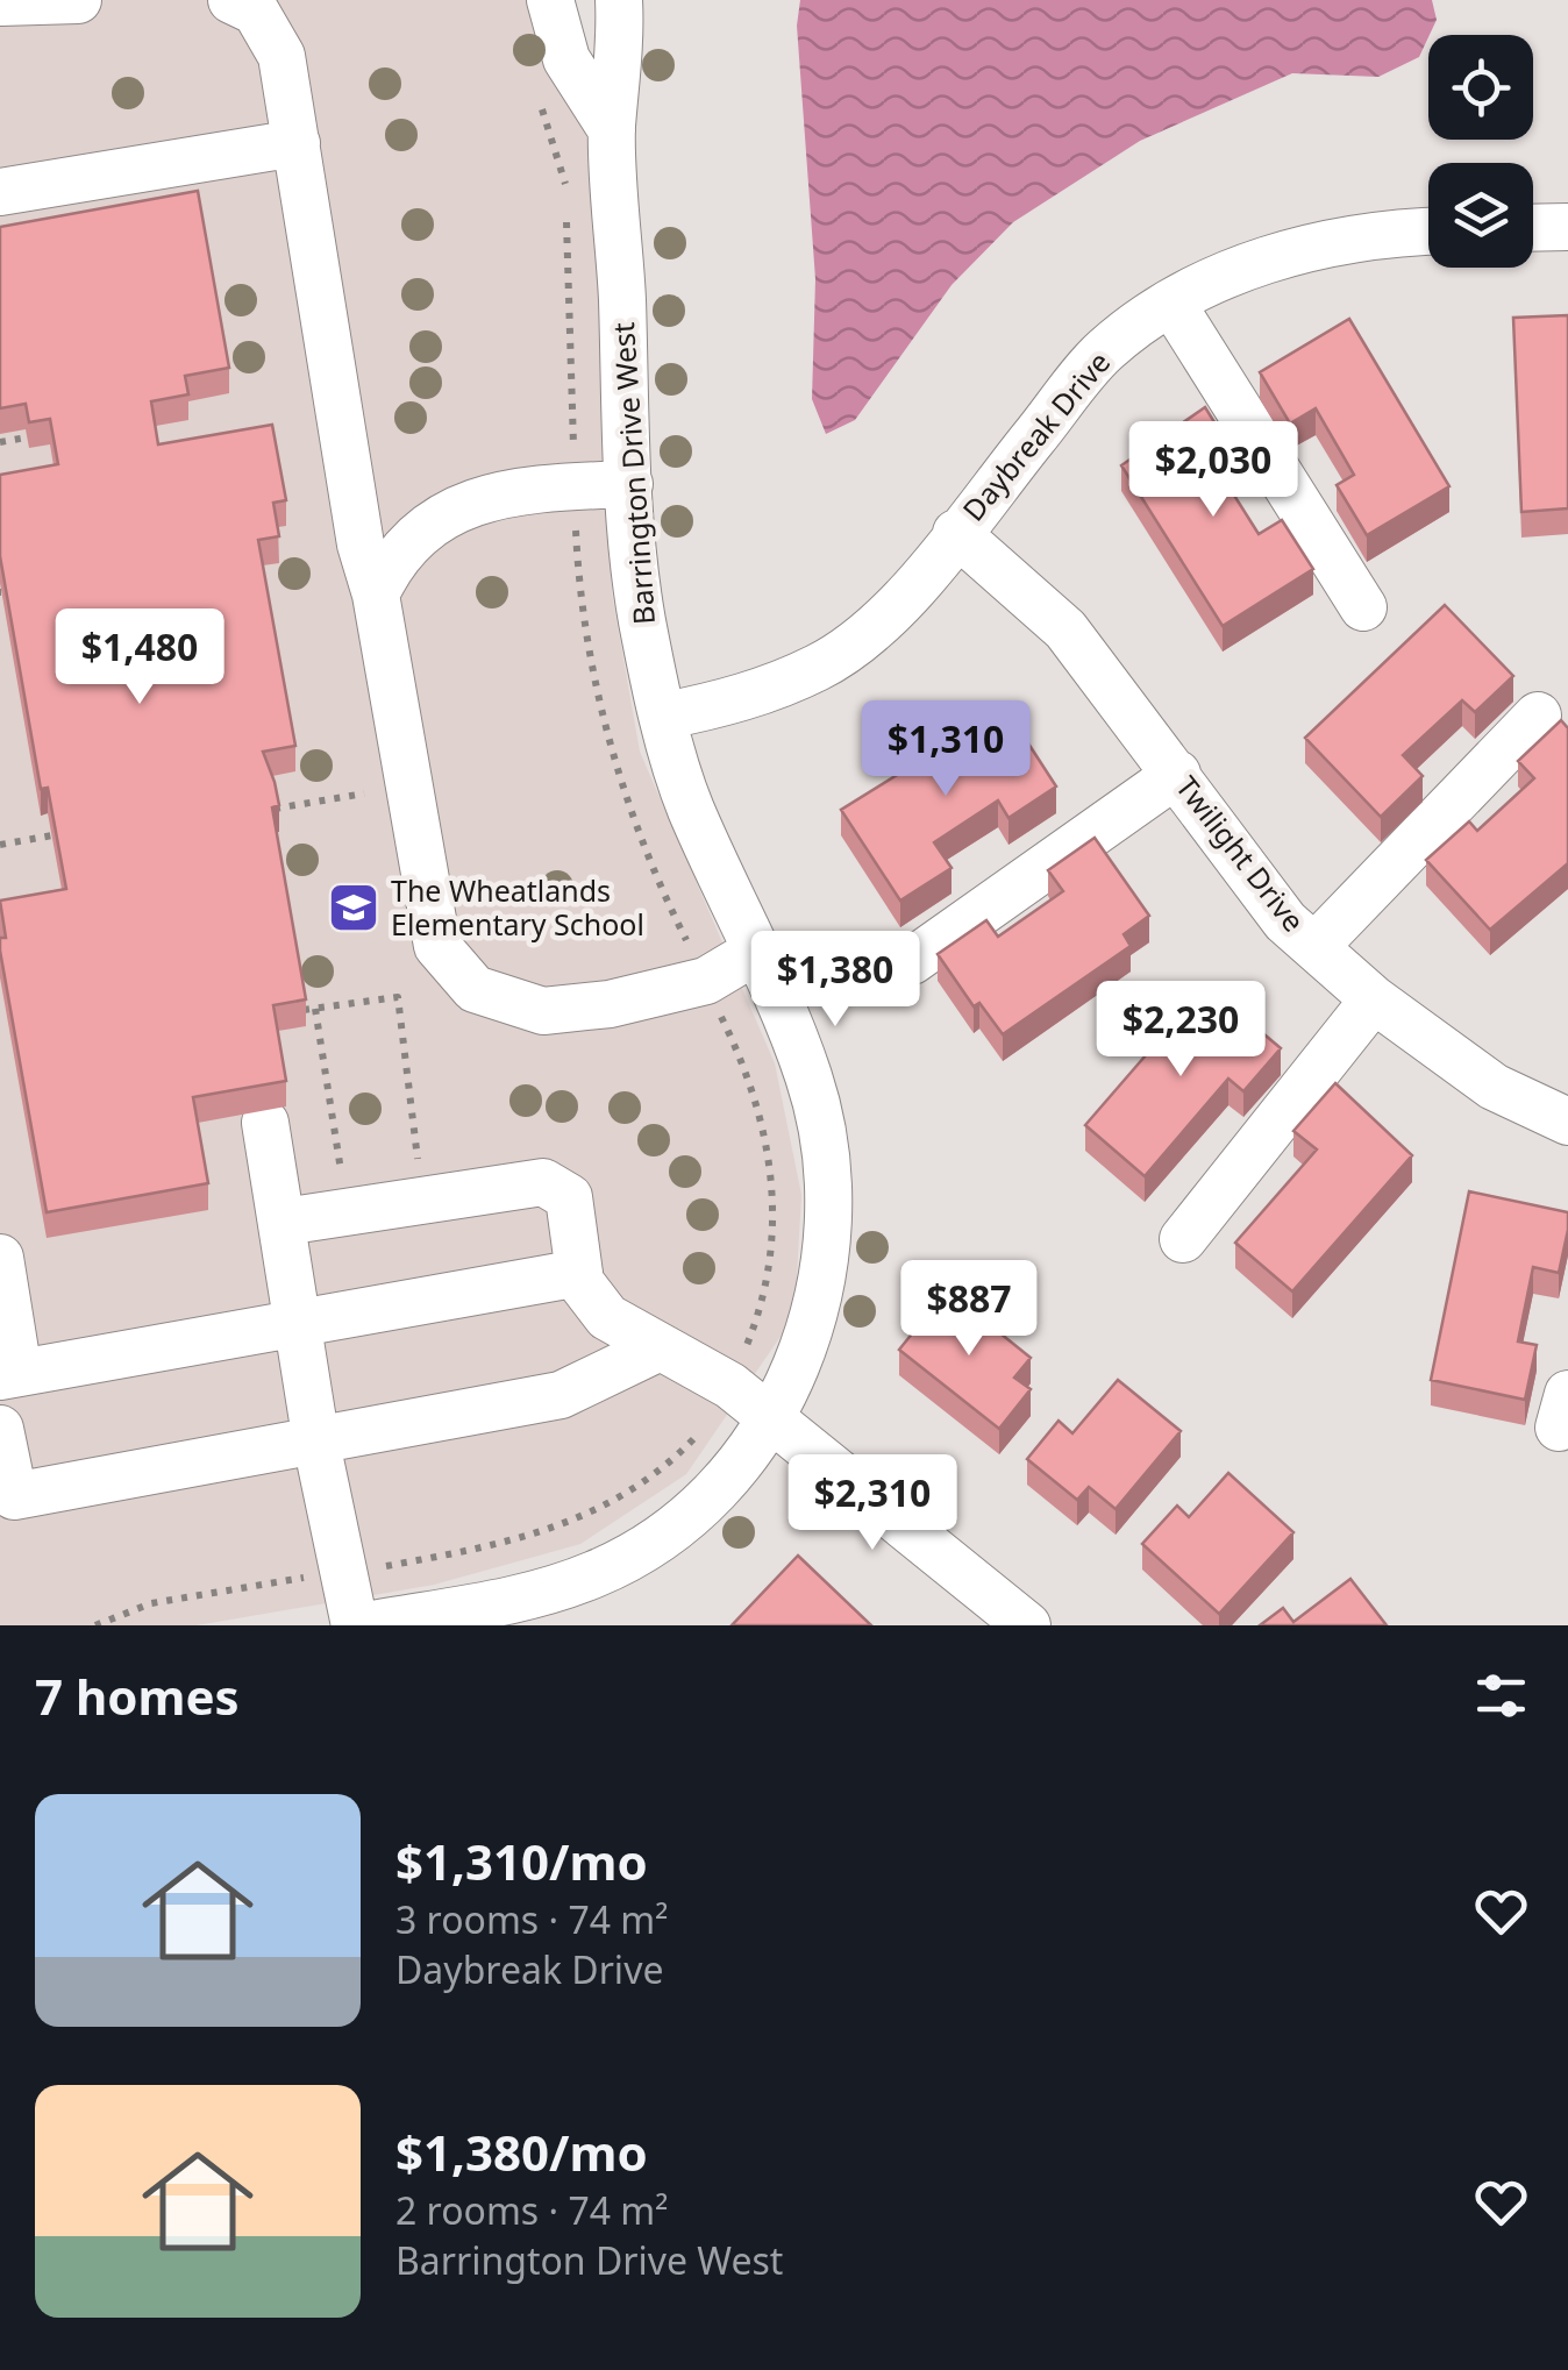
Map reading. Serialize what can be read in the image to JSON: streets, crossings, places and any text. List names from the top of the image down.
{
  "streets": {
    "street": ["Daybreak Drive", "Barrington Drive West", "Twilight Drive"]
  },
  "crossings": [
    ["Daybreak Drive", "Barrington Drive West"],
    ["Daybreak Drive", "Twilight Drive"]
  ],
  "places": {
    "school or university": ["The Wheatlands Elementary School"]
  },
  "page": {
    "price": [
      "$2,030",
      "$1,480",
      "$1,310",
      "$1,380",
      "$2,230",
      "$887",
      "$2,310"
    ],
    "heading": "7 homes",
    "list": [
      {
        "name": "$1,310/mo",
        "note": "3 rooms · 74 m² · Daybreak Drive"
      },
      {
        "name": "$1,380/mo",
        "note": "2 rooms · 74 m² · Barrington Drive West"
      }
    ]
  }
}
